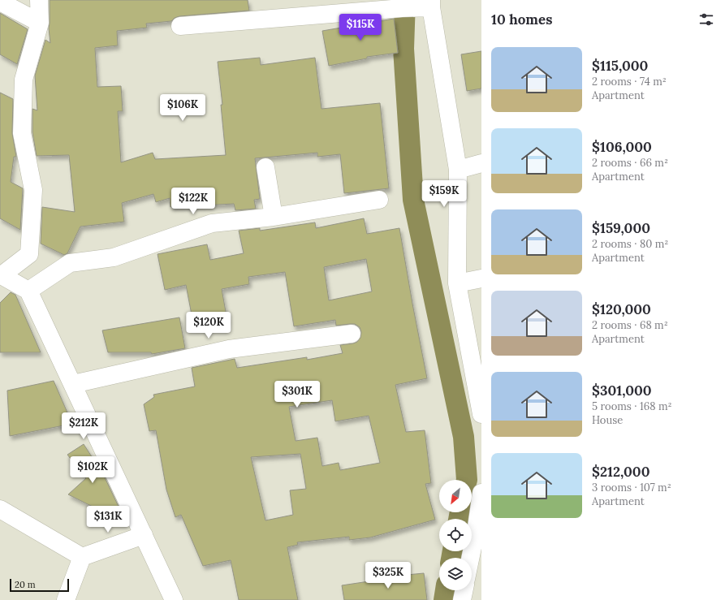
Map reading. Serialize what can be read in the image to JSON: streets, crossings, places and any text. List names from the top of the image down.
{
  "scale_bar": "20 m",
  "north": "bottom left",
  "page": {
    "heading": "10 homes",
    "price": [
      "$115K",
      "$106K",
      "$159K",
      "$122K",
      "$120K",
      "$301K",
      "$212K",
      "$102K",
      "$131K",
      "$325K"
    ],
    "list": [
      {
        "name": "$115,000",
        "note": "2 rooms · 74 m² · Apartment"
      },
      {
        "name": "$106,000",
        "note": "2 rooms · 66 m² · Apartment"
      },
      {
        "name": "$159,000",
        "note": "2 rooms · 80 m² · Apartment"
      },
      {
        "name": "$120,000",
        "note": "2 rooms · 68 m² · Apartment"
      },
      {
        "name": "$301,000",
        "note": "5 rooms · 168 m² · House"
      },
      {
        "name": "$212,000",
        "note": "3 rooms · 107 m² · Apartment"
      }
    ],
    "scale": "20 m"
  }
}
